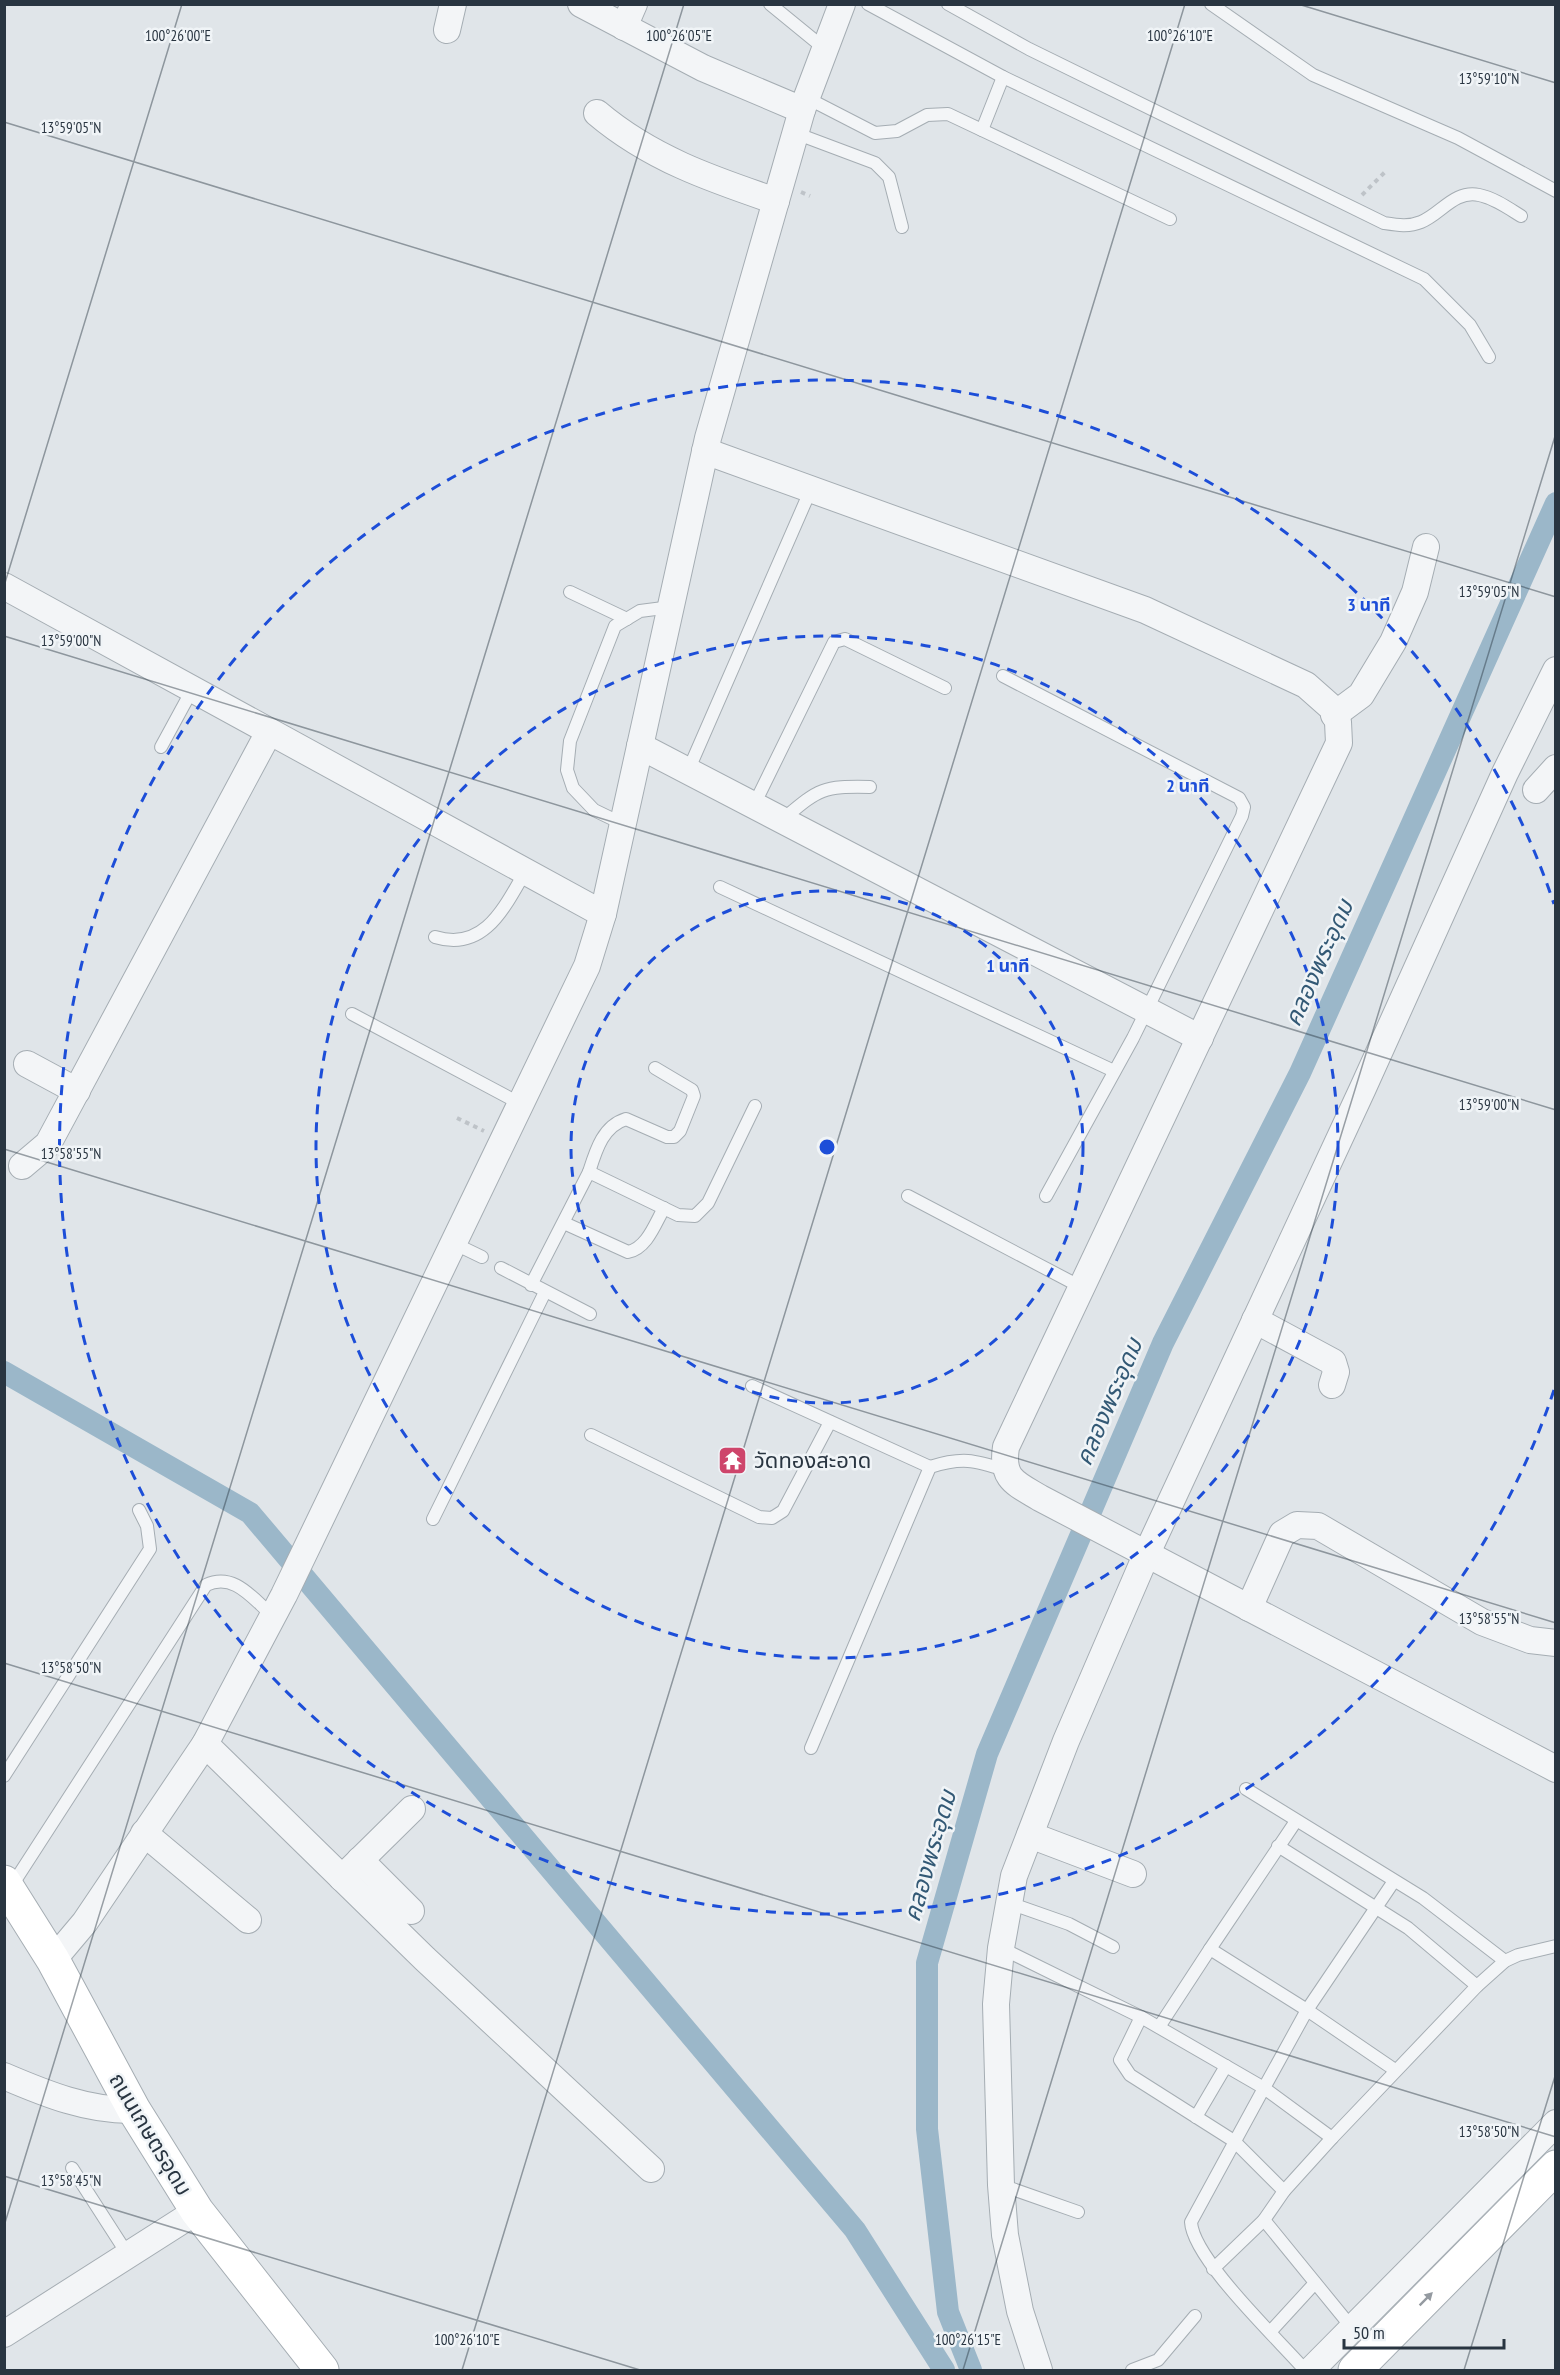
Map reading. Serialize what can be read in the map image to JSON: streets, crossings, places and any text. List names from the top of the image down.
{
  "streets": {
    "street": ["ถนนเกษตรอุดม"]
  },
  "water": ["คลองพระอุดม"],
  "places": {
    "temple": ["วัดทองสะอาด"]
  },
  "scale_bar": "50 m",
  "coordinates": [
    "100°26'00\"E",
    "100°26'05\"E",
    "100°26'10\"E",
    "13°59'10\"N",
    "13°59'05\"N",
    "13°59'00\"N",
    "13°58'55\"N",
    "13°58'50\"N",
    "13°58'45\"N",
    "100°26'15\"E"
  ],
  "rings": ["3 นาที", "2 นาที", "1 นาที"]
}
